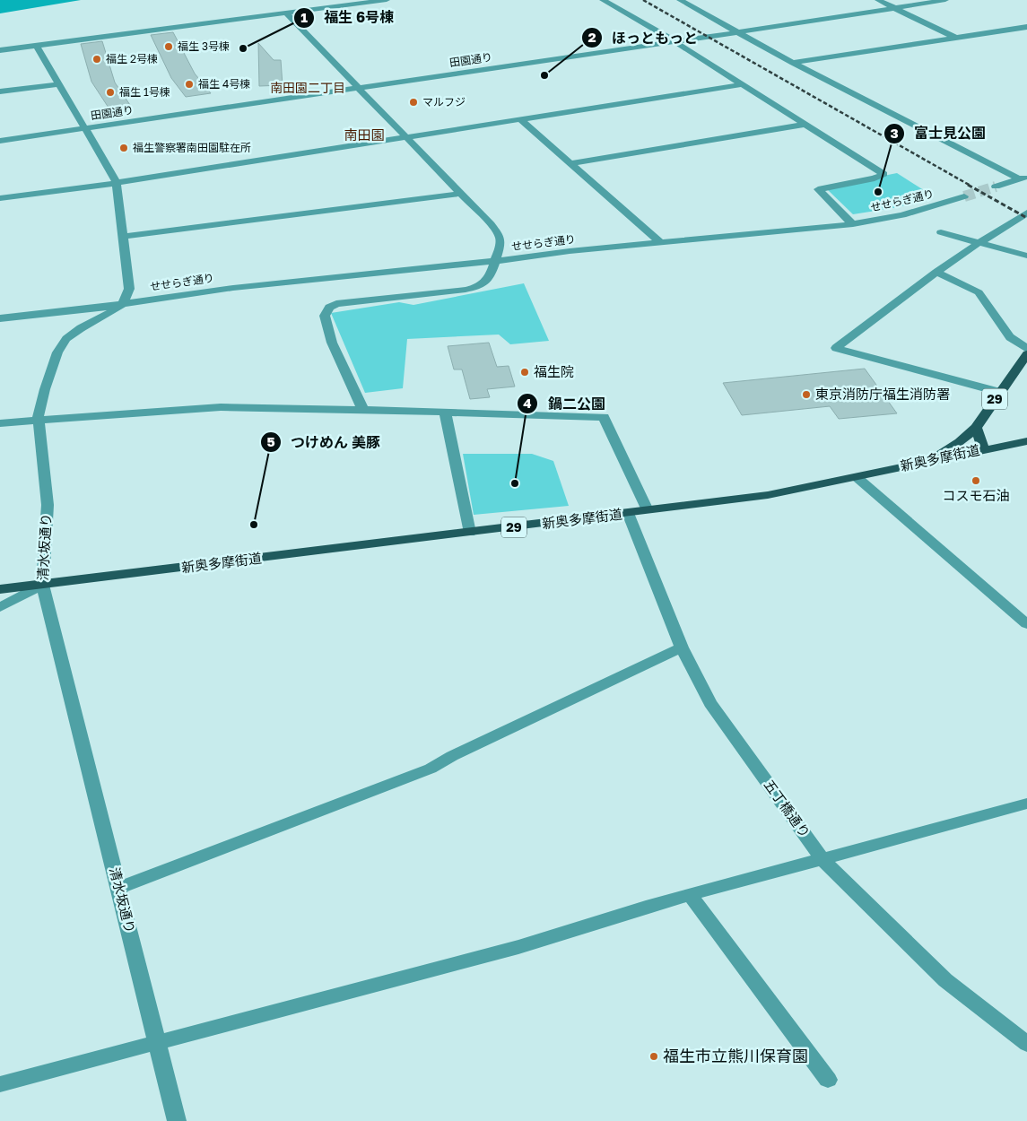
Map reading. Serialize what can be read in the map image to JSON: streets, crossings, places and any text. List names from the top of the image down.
{
  "streets": {
    "main road": ["29", "新奥多摩街道"],
    "street": [
      "田園通り",
      "せせらぎ通り",
      "清水坂通り",
      "五丁橋通り"
    ]
  },
  "crossings": [
    ["せせらぎ通り", "清水坂通り"],
    ["29", "新奥多摩街道"],
    ["新奥多摩街道", "清水坂通り"],
    ["新奥多摩街道", "五丁橋通り"]
  ],
  "districts": ["南田園二丁目", "南田園"],
  "places": [
    "福生 3号棟",
    "福生 6号棟",
    "福生 2号棟",
    "ほっともっと",
    "福生 4号棟",
    "福生 1号棟",
    "マルフジ",
    "福生警察署南田園駐在所",
    "富士見公園",
    "福生院",
    "東京消防庁福生消防署",
    "コスモ石油",
    "鍋二公園",
    "つけめん 美豚",
    "福生市立熊川保育園"
  ]
}
